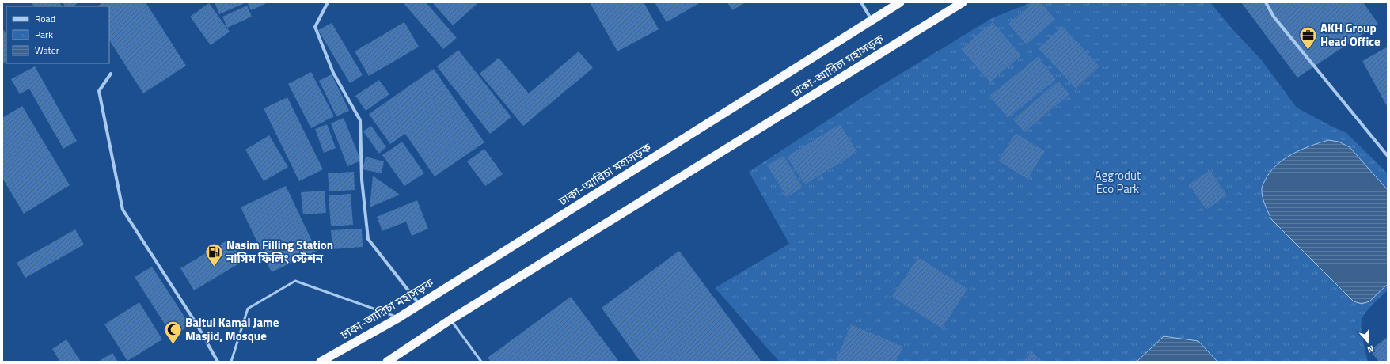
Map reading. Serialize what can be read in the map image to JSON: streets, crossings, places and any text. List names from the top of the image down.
{
  "streets": {
    "highway": ["ঢাকা-আরিচা মহাসড়ক"]
  },
  "parks": ["Aggrodut Eco Park"],
  "places": {
    "office": ["AKH Group Head Office"],
    "fuel station": ["Nasim Filling Station নাসিম ফিলিং স্টেশন"],
    "mosque": ["Baitul Kamal Jame Masjid, Mosque"]
  },
  "legend": ["Road", "Park", "Water"],
  "north": "bottom"
}
